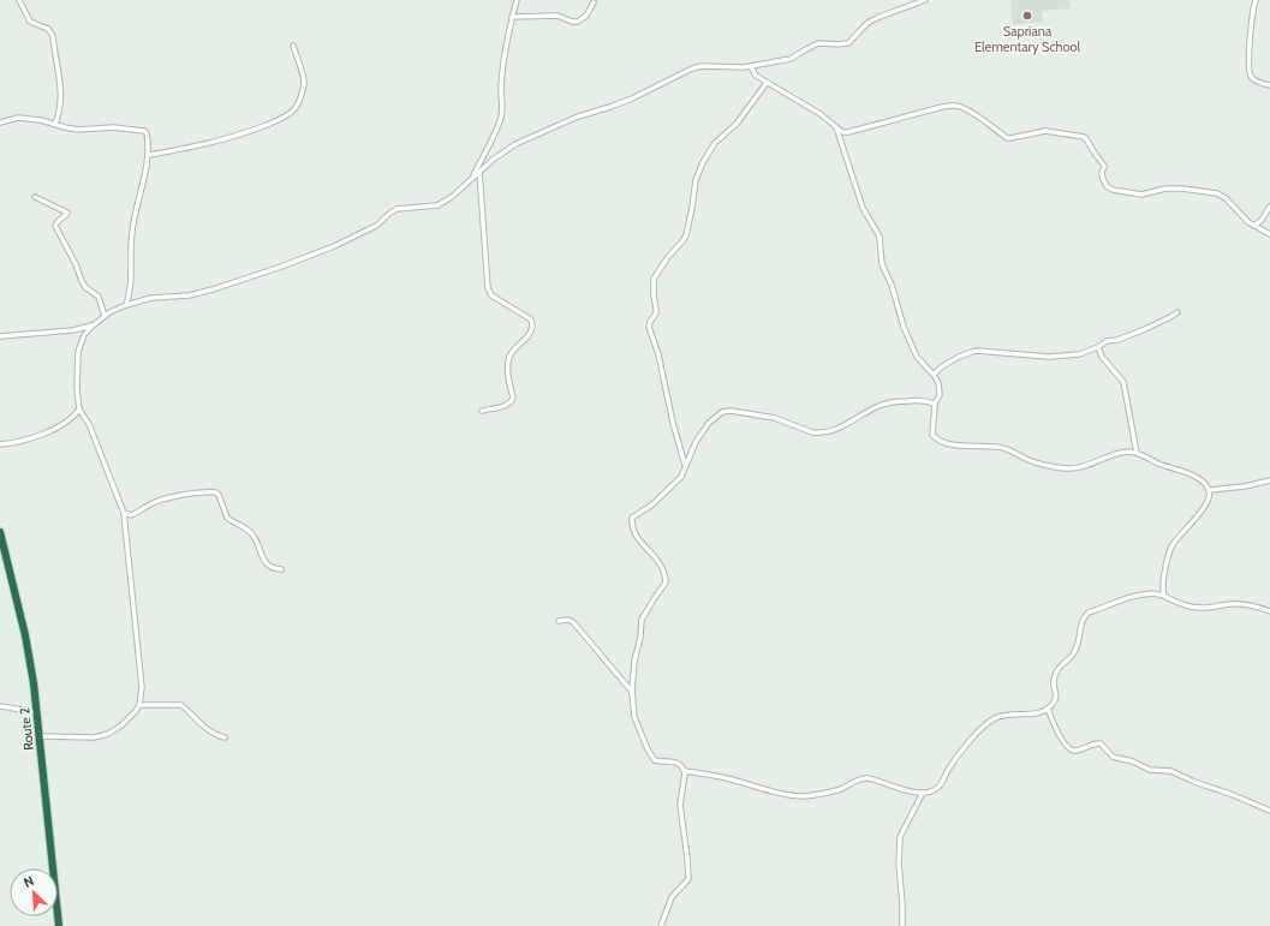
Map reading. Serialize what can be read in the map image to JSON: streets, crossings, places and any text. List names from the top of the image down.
{
  "streets": {
    "highway": ["Route 2"]
  },
  "places": ["Sapriana Elementary School"],
  "north": "top left"
}
